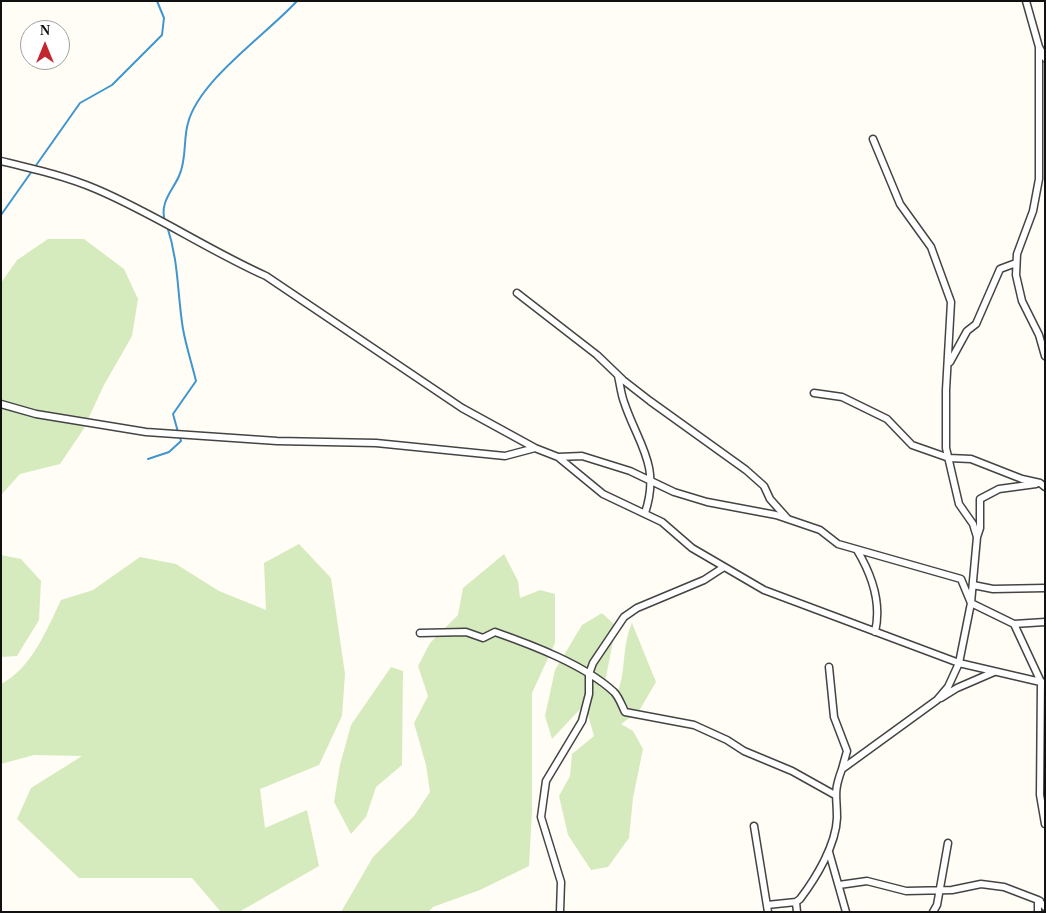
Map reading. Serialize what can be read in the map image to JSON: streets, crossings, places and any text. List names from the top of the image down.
{
  "north": "top"
}
